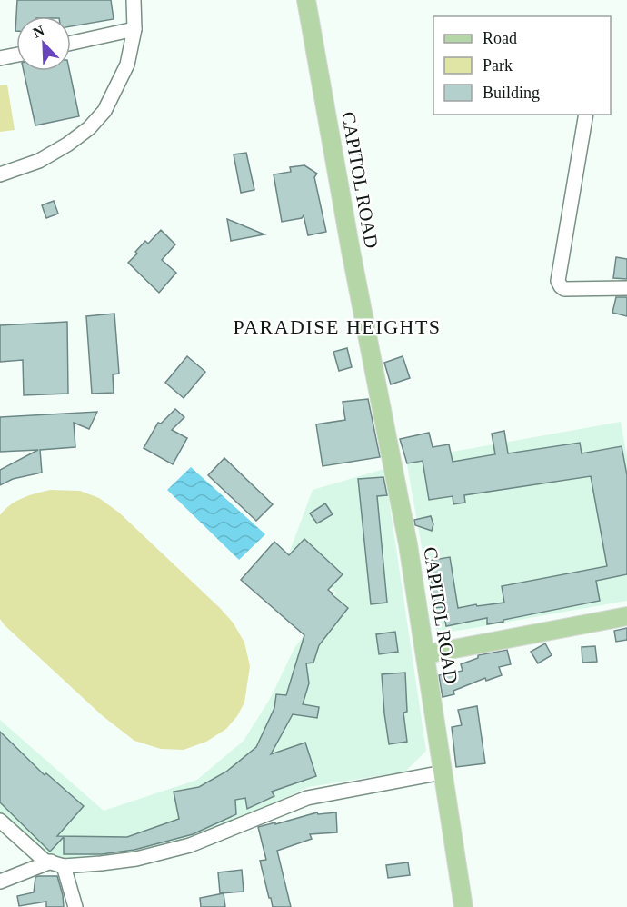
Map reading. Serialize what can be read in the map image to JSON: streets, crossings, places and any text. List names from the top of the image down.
{
  "streets": {
    "main road": ["CAPITOL ROAD"]
  },
  "districts": ["PARADISE HEIGHTS"],
  "legend": ["Road", "Park", "Building"],
  "north": "top left"
}
